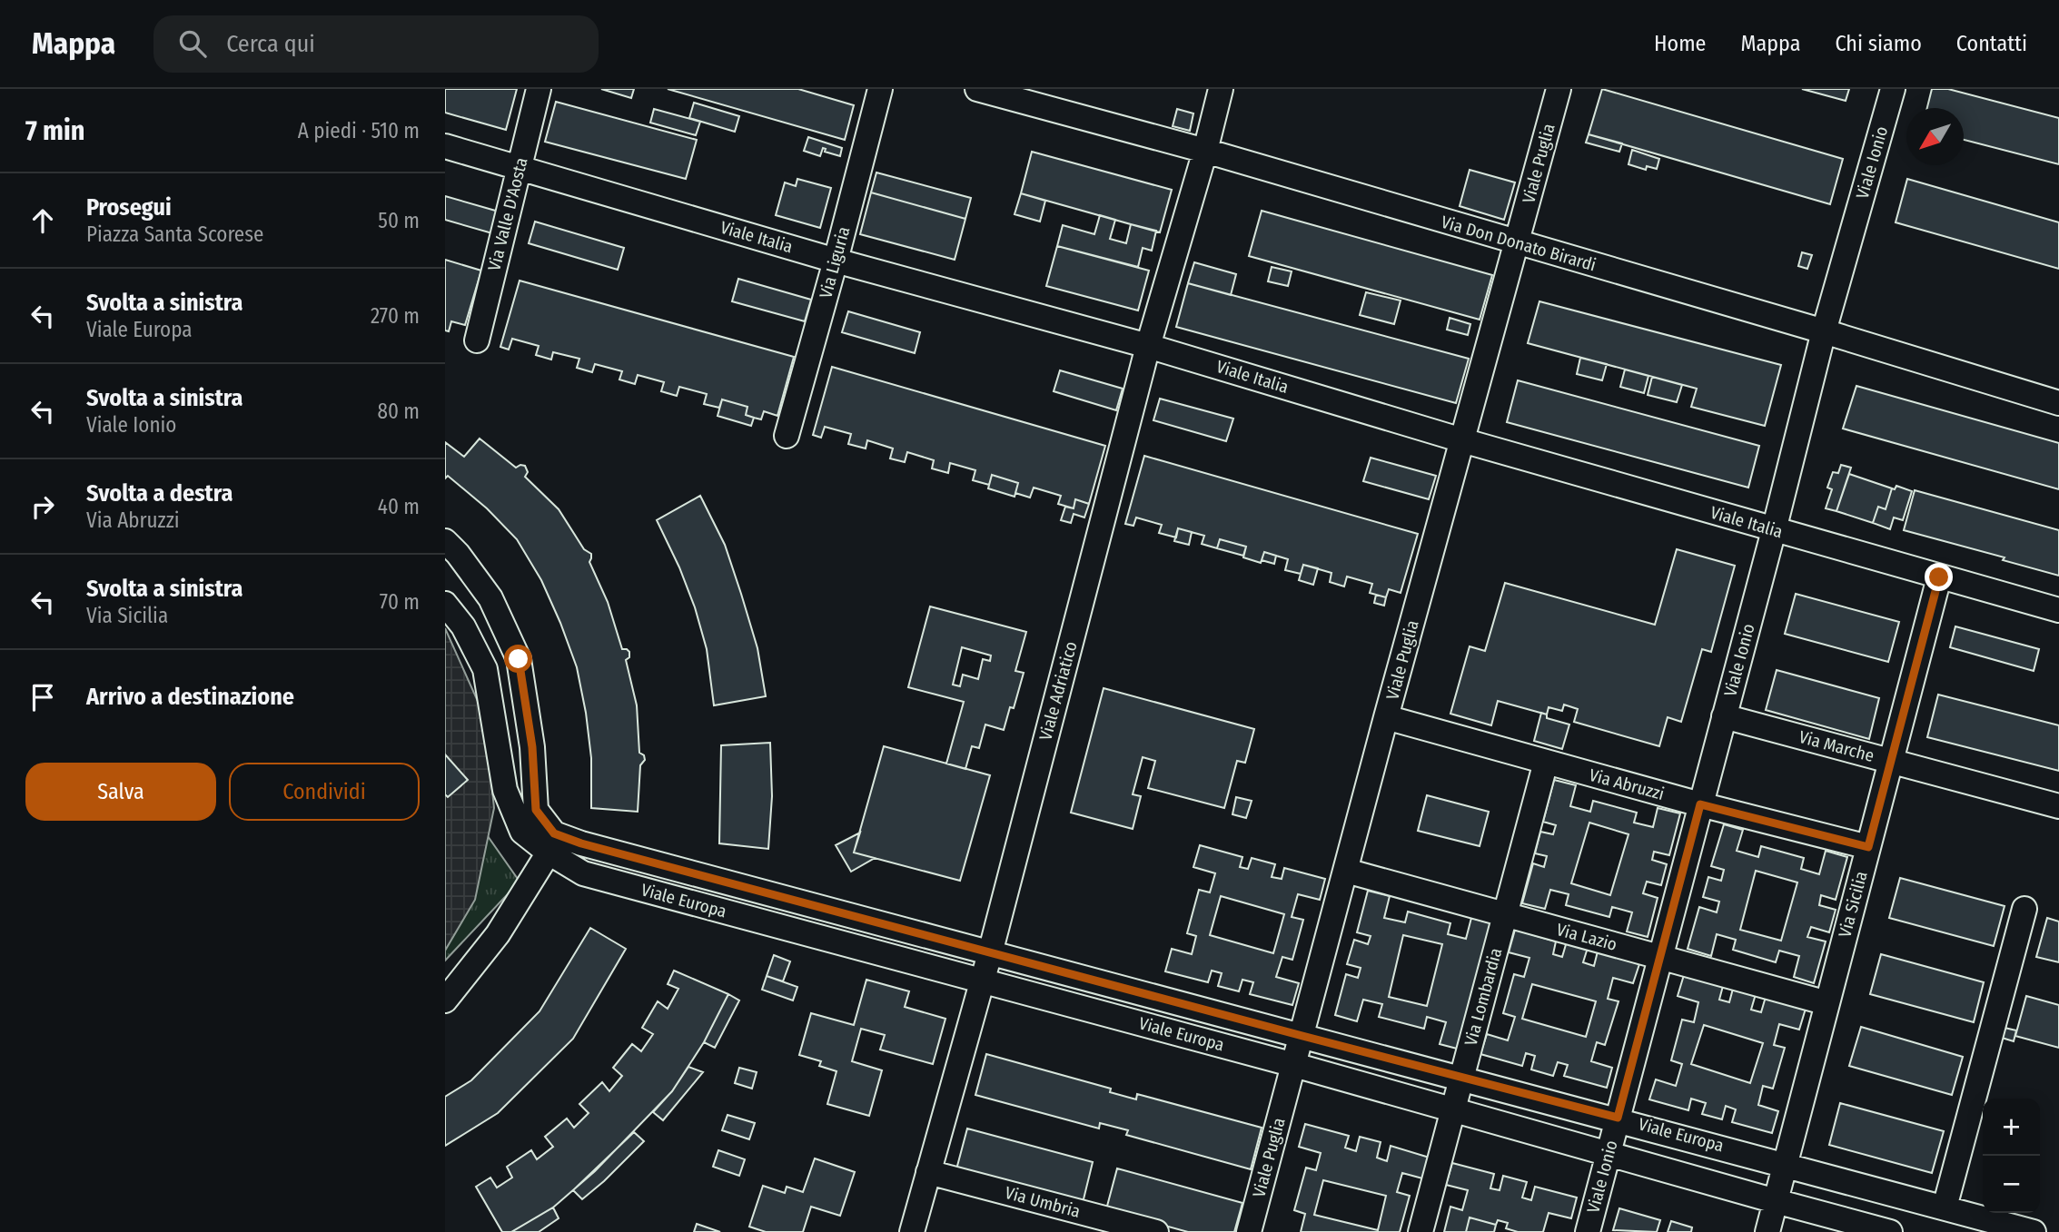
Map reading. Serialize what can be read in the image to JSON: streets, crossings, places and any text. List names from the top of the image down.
{
  "streets": {
    "street": [
      "Viale Ionio",
      "Viale Puglia",
      "Via Valle D'Aosta",
      "Viale Italia",
      "Via Don Donato Birardi",
      "Via Liguria",
      "Viale Adriatico",
      "Via Marche",
      "Via Abruzzi",
      "Viale Europa",
      "Via Sicilia",
      "Via Lazio",
      "Via Lombardia",
      "Via Umbria"
    ]
  },
  "crossings": [
    ["Viale Ionio", "Viale Italia"],
    ["Viale Ionio", "Via Don Donato Birardi"],
    ["Viale Ionio", "Via Marche"],
    ["Viale Ionio", "Via Abruzzi"],
    ["Viale Ionio", "Viale Europa"],
    ["Viale Ionio", "Via Lazio"],
    ["Viale Puglia", "Viale Italia"],
    ["Viale Puglia", "Via Don Donato Birardi"],
    ["Viale Puglia", "Via Abruzzi"],
    ["Viale Puglia", "Viale Europa"],
    ["Viale Puglia", "Via Lazio"],
    ["Via Valle D'Aosta", "Viale Italia"],
    ["Viale Italia", "Via Liguria"],
    ["Viale Italia", "Viale Adriatico"],
    ["Viale Italia", "Via Sicilia"],
    ["Via Don Donato Birardi", "Viale Adriatico"],
    ["Viale Adriatico", "Viale Europa"],
    ["Viale Adriatico", "Via Umbria"],
    ["Via Marche", "Via Sicilia"],
    ["Via Abruzzi", "Via Sicilia"],
    ["Via Abruzzi", "Via Lombardia"],
    ["Viale Europa", "Via Sicilia"],
    ["Viale Europa", "Via Lombardia"],
    ["Via Sicilia", "Via Lazio"],
    ["Via Lazio", "Via Lombardia"]
  ],
  "north": "bottom left",
  "page": {
    "header": "Mappa",
    "search": "Cerca qui",
    "nav": [
      "Home",
      "Mappa",
      "Chi siamo",
      "Contatti"
    ],
    "heading": ["7 min", "A piedi · 510 m"],
    "list": [
      ["Prosegui", "Piazza Santa Scorese", "50 m"],
      ["Svolta a sinistra", "Viale Europa", "270 m"],
      ["Svolta a sinistra", "Viale Ionio", "80 m"],
      ["Svolta a destra", "Via Abruzzi", "40 m"],
      ["Svolta a sinistra", "Via Sicilia", "70 m"],
      "Arrivo a destinazione"
    ],
    "buttons": ["Salva", "Condividi"],
    "map_buttons": ["+", "−"]
  }
}
